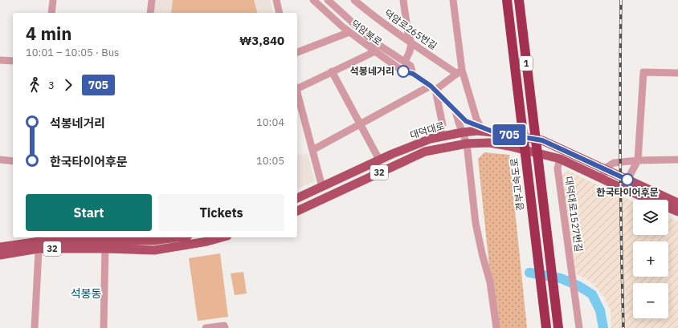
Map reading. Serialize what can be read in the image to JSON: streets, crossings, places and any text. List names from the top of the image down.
{
  "streets": {
    "highway": ["1", "경부고속도로"],
    "main road": ["대덕대로", "32"],
    "street": ["덕암로265번길", "덕암북로", "대덕대로1527번길"]
  },
  "crossings": [
    ["덕암북로", "대덕대로"],
    ["대덕대로", "대덕대로1527번길"]
  ],
  "districts": ["석봉동"],
  "places": ["석봉네거리", "한국타이어후문"],
  "lines": ["bus line 705"],
  "page": {
    "on_map": "705",
    "heading": ["4 min", "10:01 – 10:05 · Bus", "₩3,840"],
    "legs": ["3", "705"],
    "list": [
      {
        "name": "석봉네거리",
        "value": "10:04"
      },
      {
        "name": "한국타이어후문",
        "value": "10:05"
      }
    ],
    "buttons": ["Start", "Tickets"],
    "map_buttons": ["+", "−"]
  }
}
